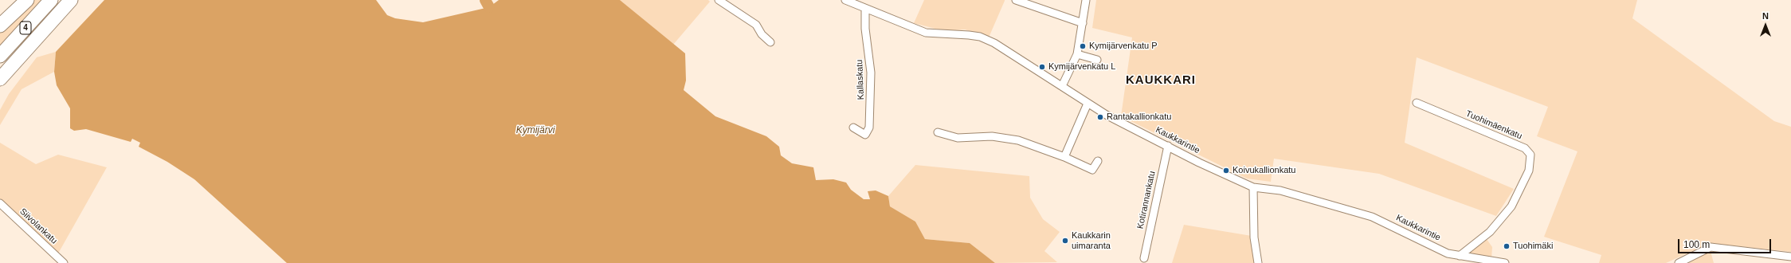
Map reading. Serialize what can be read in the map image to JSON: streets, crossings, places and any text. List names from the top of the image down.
{
  "streets": {
    "highway": ["4"],
    "street": [
      "Kallaskatu",
      "Tuohimäenkatu",
      "Kaukkarintie",
      "Kotirannankatu",
      "Siivolankatu"
    ]
  },
  "crossings": [
    ["Kallaskatu", "Kaukkarintie"],
    ["Tuohimäenkatu", "Kaukkarintie"],
    ["Kaukkarintie", "Kotirannankatu"]
  ],
  "districts": ["KAUKKARI"],
  "water": ["Kymijärvi"],
  "places": [
    "Kymijärvenkatu P",
    "Kymijärvenkatu L",
    "Rantakallionkatu",
    "Koivukallionkatu",
    "Kaukkarin uimaranta",
    "Tuohimäki"
  ],
  "scale_bar": "100 m",
  "north": "top"
}
